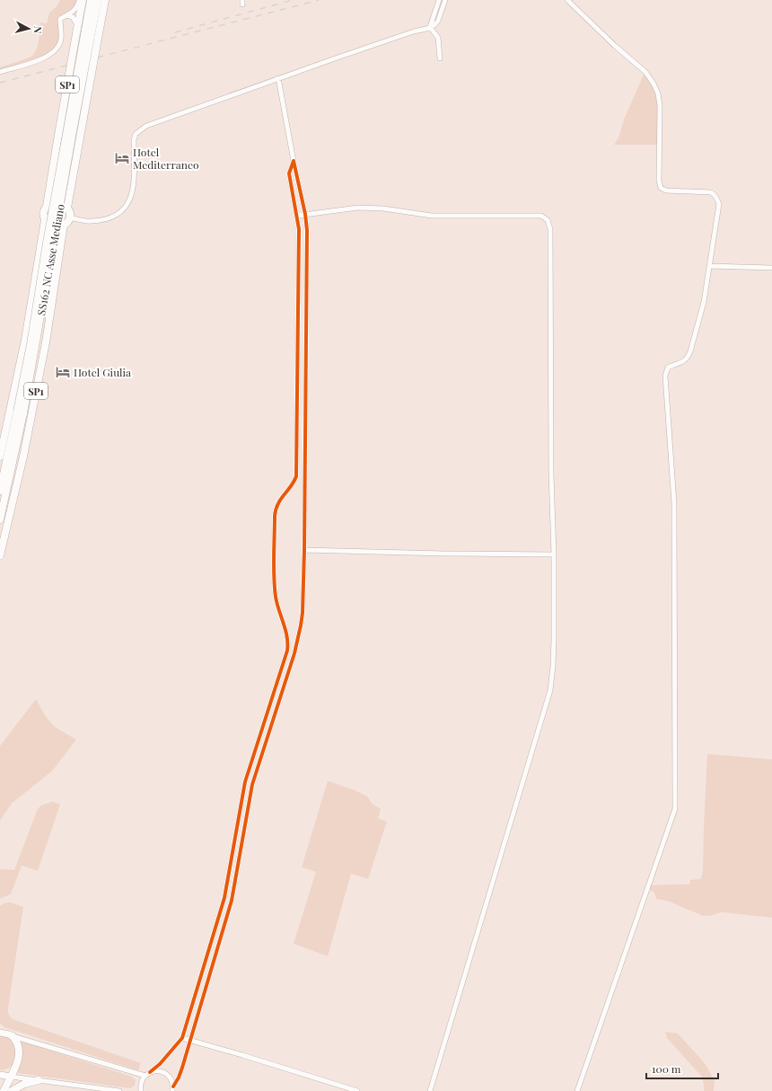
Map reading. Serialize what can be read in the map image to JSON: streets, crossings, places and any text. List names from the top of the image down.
{
  "streets": {
    "main road": ["SP1", "SS162 NC Asse Mediano"]
  },
  "crossings": [
    ["SP1", "SS162 NC Asse Mediano"]
  ],
  "places": {
    "hotel": ["Hotel Mediterraneo", "Hotel Giulia"]
  },
  "scale_bar": "100 m",
  "north": "right"
}
